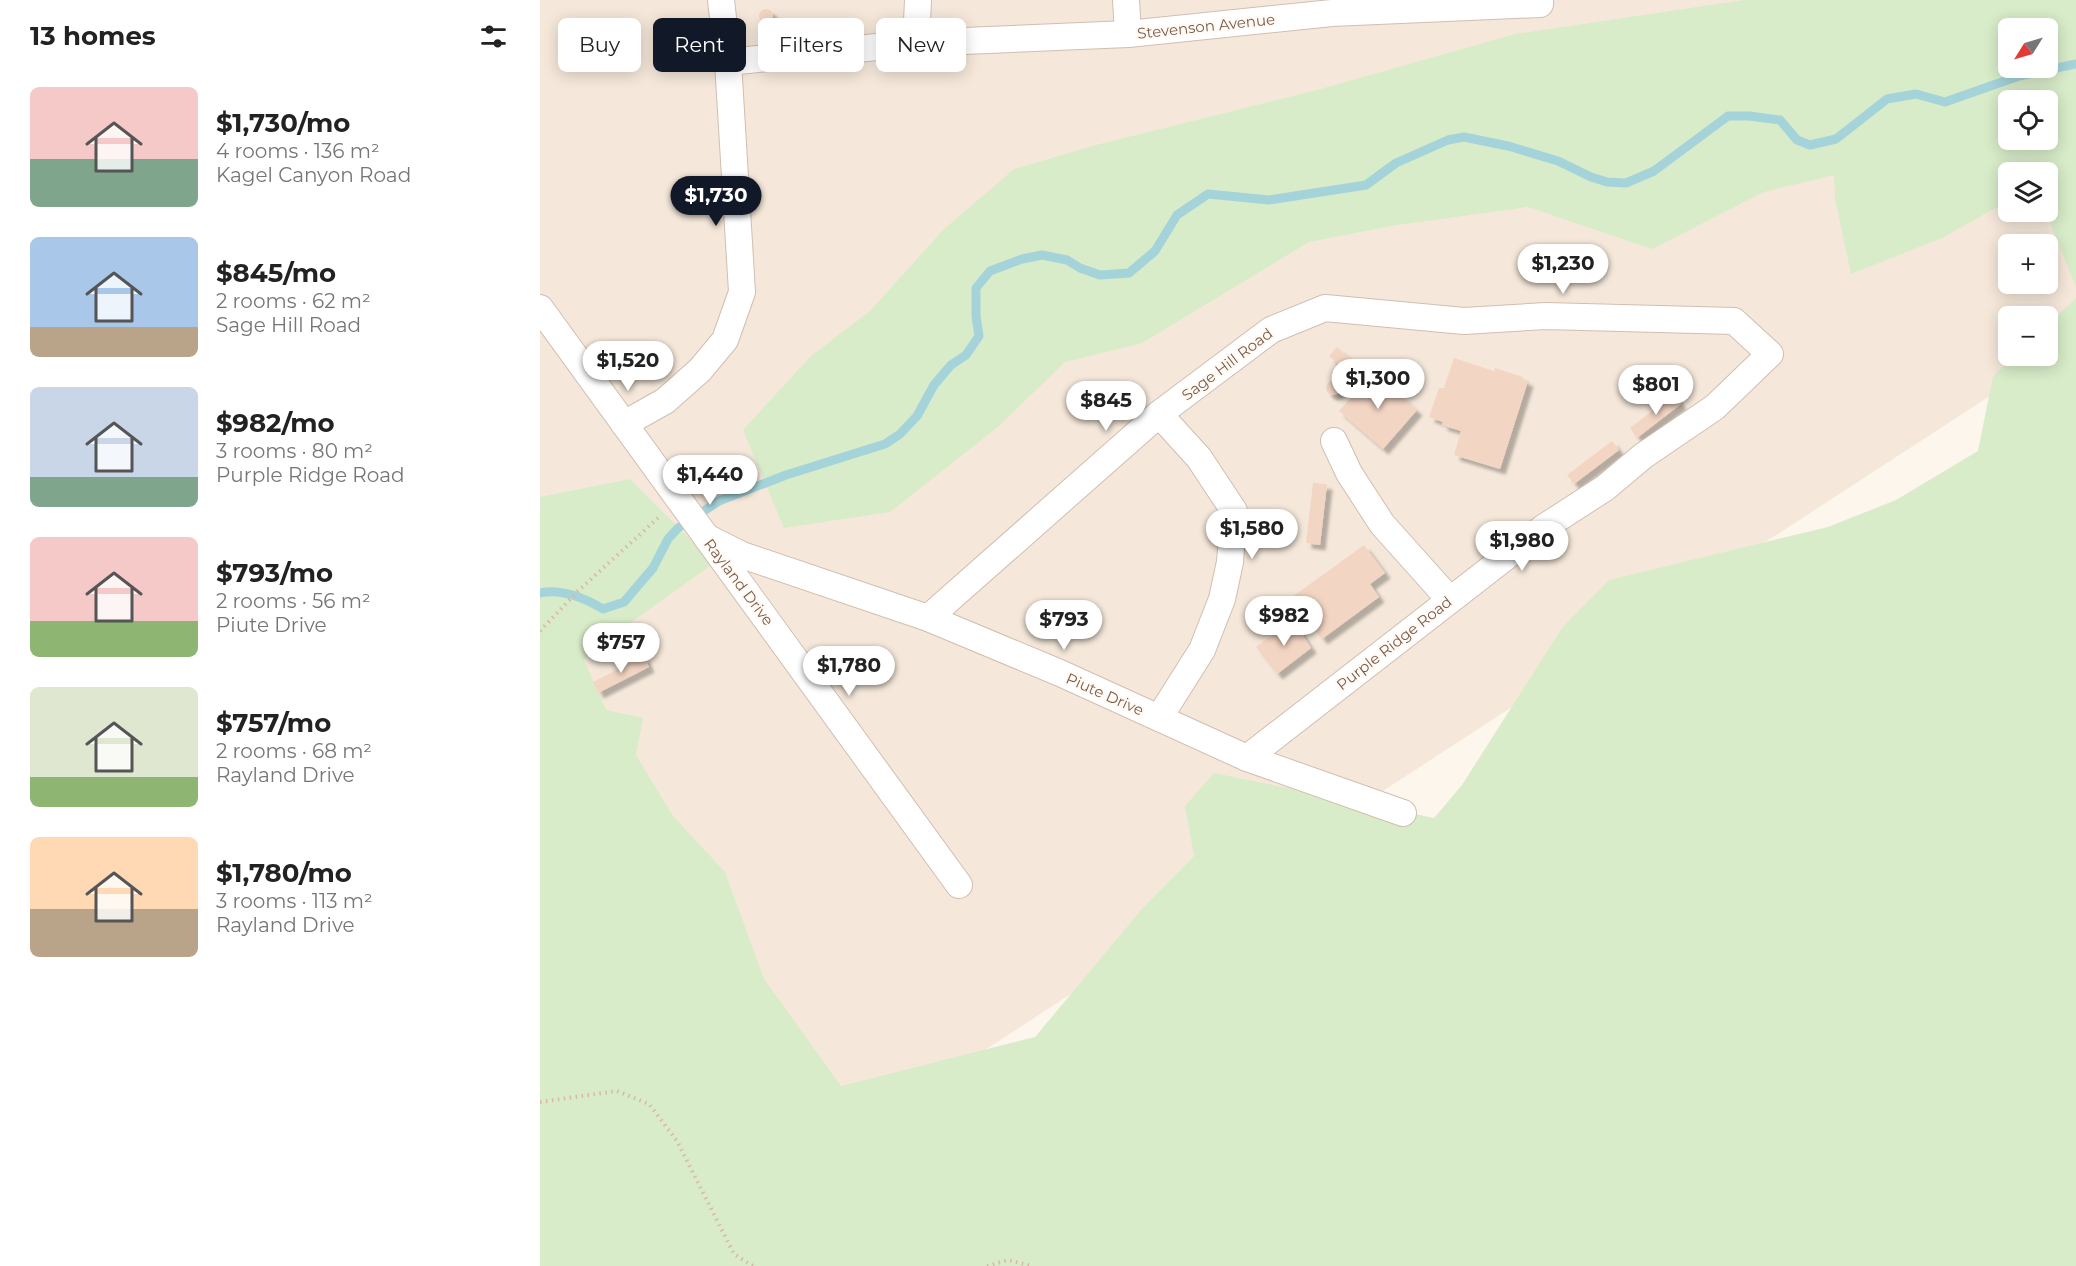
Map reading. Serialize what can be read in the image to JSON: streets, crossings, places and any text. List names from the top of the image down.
{
  "streets": {
    "street": [
      "Stevenson Avenue",
      "Sage Hill Road",
      "Rayland Drive",
      "Purple Ridge Road",
      "Piute Drive"
    ]
  },
  "crossings": [
    ["Sage Hill Road", "Purple Ridge Road"],
    ["Sage Hill Road", "Piute Drive"],
    ["Rayland Drive", "Piute Drive"],
    ["Purple Ridge Road", "Piute Drive"]
  ],
  "north": "bottom left",
  "page": {
    "heading": "13 homes",
    "map_buttons": ["+", "−"],
    "chip": [
      "Buy",
      "Rent",
      "Filters",
      "New"
    ],
    "list": [
      {
        "name": "$1,730/mo",
        "note": "4 rooms · 136 m² · Kagel Canyon Road"
      },
      {
        "name": "$845/mo",
        "note": "2 rooms · 62 m² · Sage Hill Road"
      },
      {
        "name": "$982/mo",
        "note": "3 rooms · 80 m² · Purple Ridge Road"
      },
      {
        "name": "$793/mo",
        "note": "2 rooms · 56 m² · Piute Drive"
      },
      {
        "name": "$757/mo",
        "note": "2 rooms · 68 m² · Rayland Drive"
      },
      {
        "name": "$1,780/mo",
        "note": "3 rooms · 113 m² · Rayland Drive"
      }
    ],
    "price": [
      "$1,730",
      "$1,230",
      "$1,520",
      "$1,300",
      "$801",
      "$845",
      "$1,440",
      "$1,580",
      "$1,980",
      "$982",
      "$793",
      "$757",
      "$1,780"
    ]
  }
}
